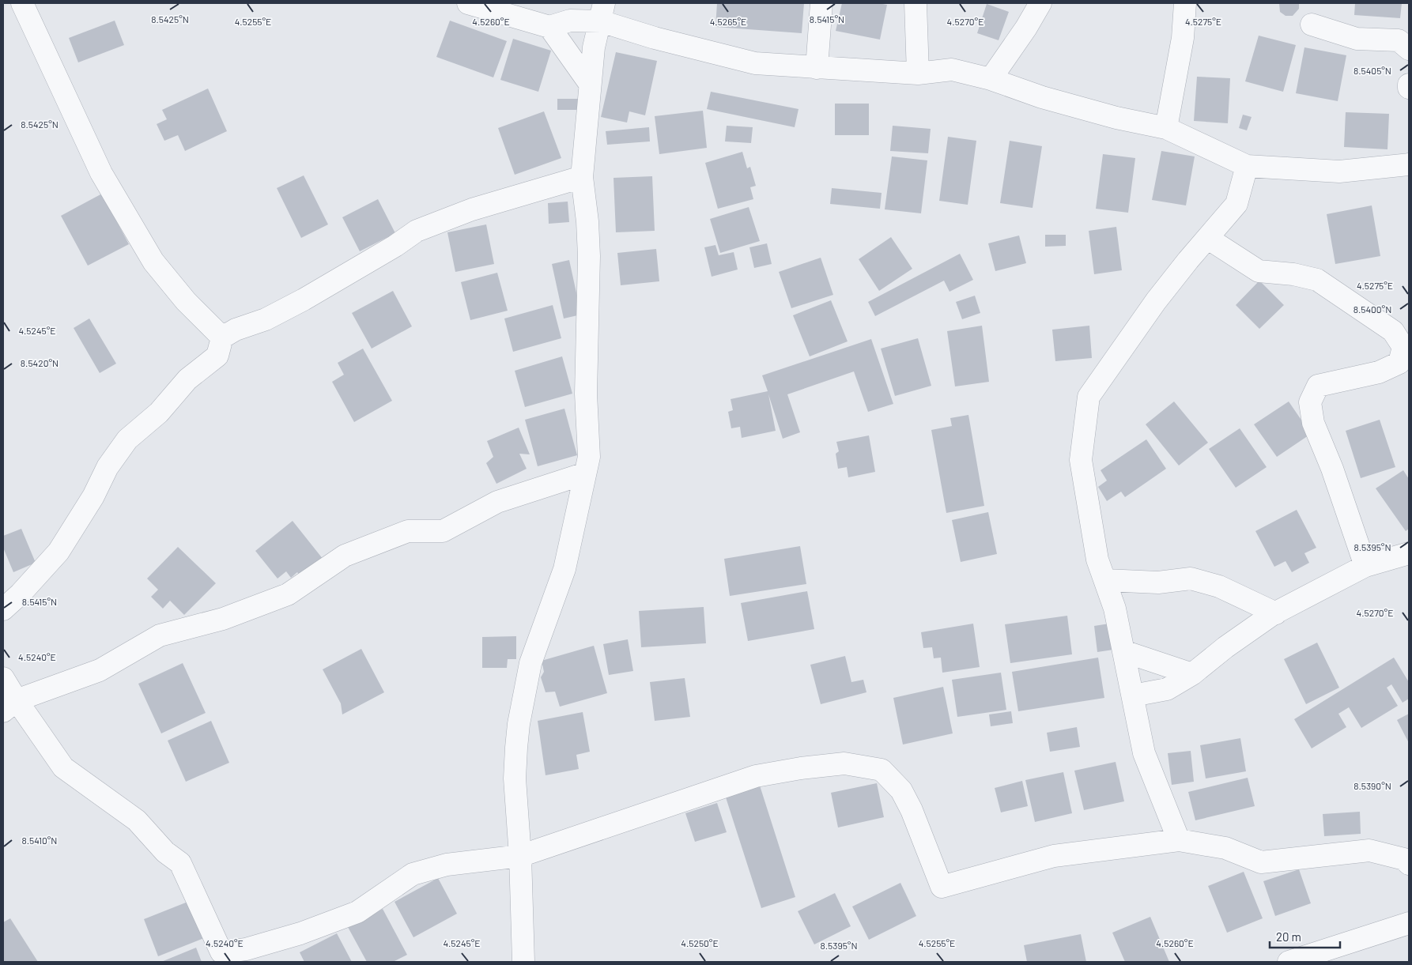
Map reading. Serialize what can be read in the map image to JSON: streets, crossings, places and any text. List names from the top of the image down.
{
  "scale_bar": "20 m",
  "coordinates": [
    "8.5425°N",
    "8.5415°N",
    "4.5255°E",
    "4.5260°E",
    "4.5265°E",
    "4.5270°E",
    "4.5275°E",
    "8.5405°N",
    "8.5400°N",
    "4.5245°E",
    "8.5420°N",
    "8.5395°N",
    "4.5240°E",
    "8.5390°N",
    "8.5410°N",
    "4.5250°E"
  ]
}
